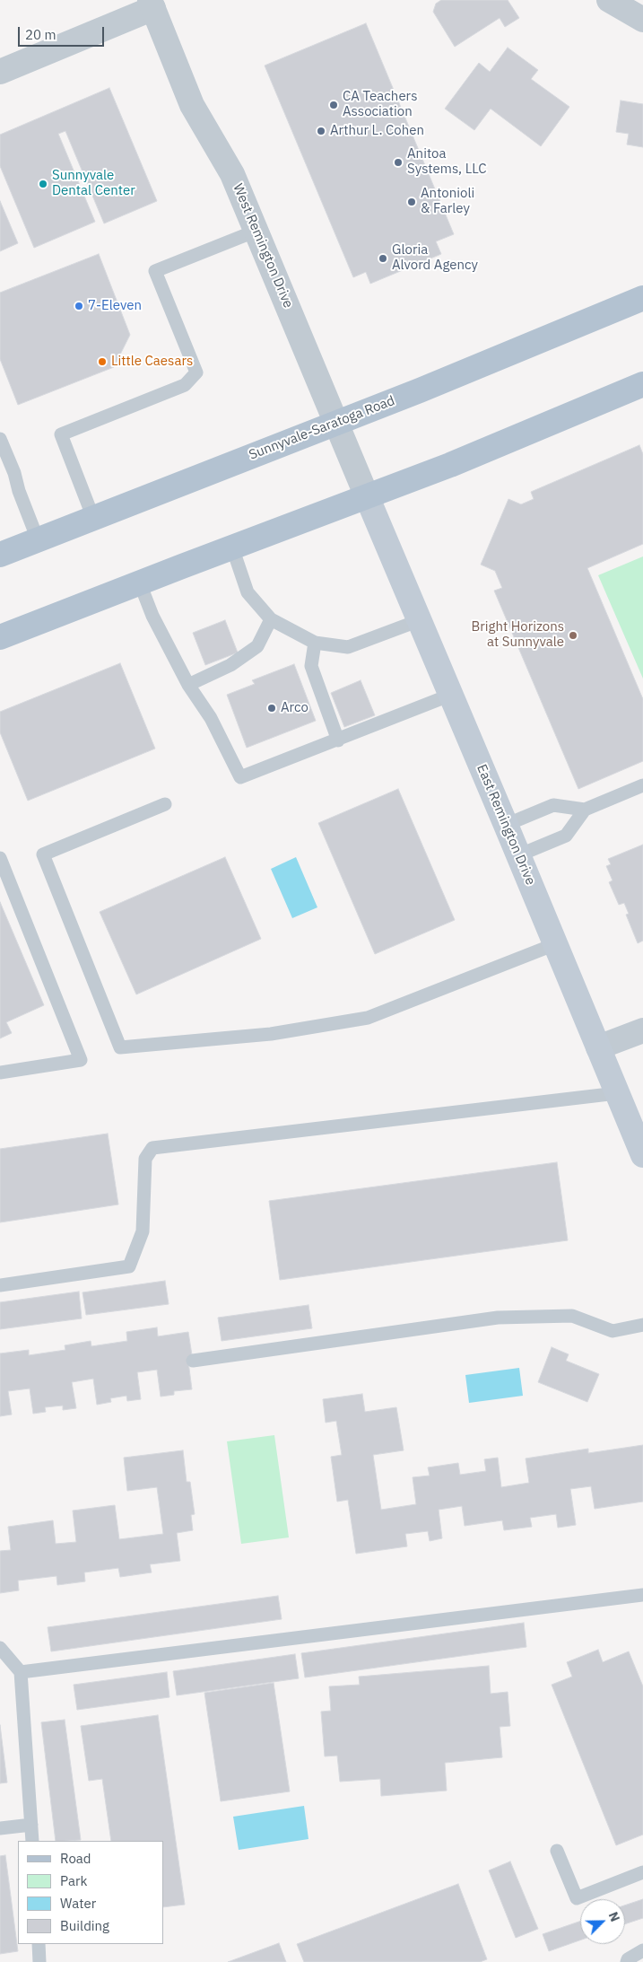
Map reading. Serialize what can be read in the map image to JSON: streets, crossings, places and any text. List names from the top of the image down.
{
  "streets": {
    "main road": ["Sunnyvale-Saratoga Road", "East Remington Drive"],
    "street": ["West Remington Drive"]
  },
  "crossings": [
    ["West Remington Drive", "Sunnyvale-Saratoga Road"],
    ["West Remington Drive", "East Remington Drive"]
  ],
  "places": [
    "CA Teachers Association",
    "Arthur L. Cohen",
    "Anitoa Systems, LLC",
    "Sunnyvale Dental Center",
    "Antonioli & Farley",
    "Gloria Alvord Agency",
    "7-Eleven",
    "Little Caesars",
    "Bright Horizons at Sunnyvale",
    "Arco"
  ],
  "legend": [
    "Road",
    "Park",
    "Water",
    "Building"
  ],
  "scale_bar": "20 m",
  "north": "top right"
}
